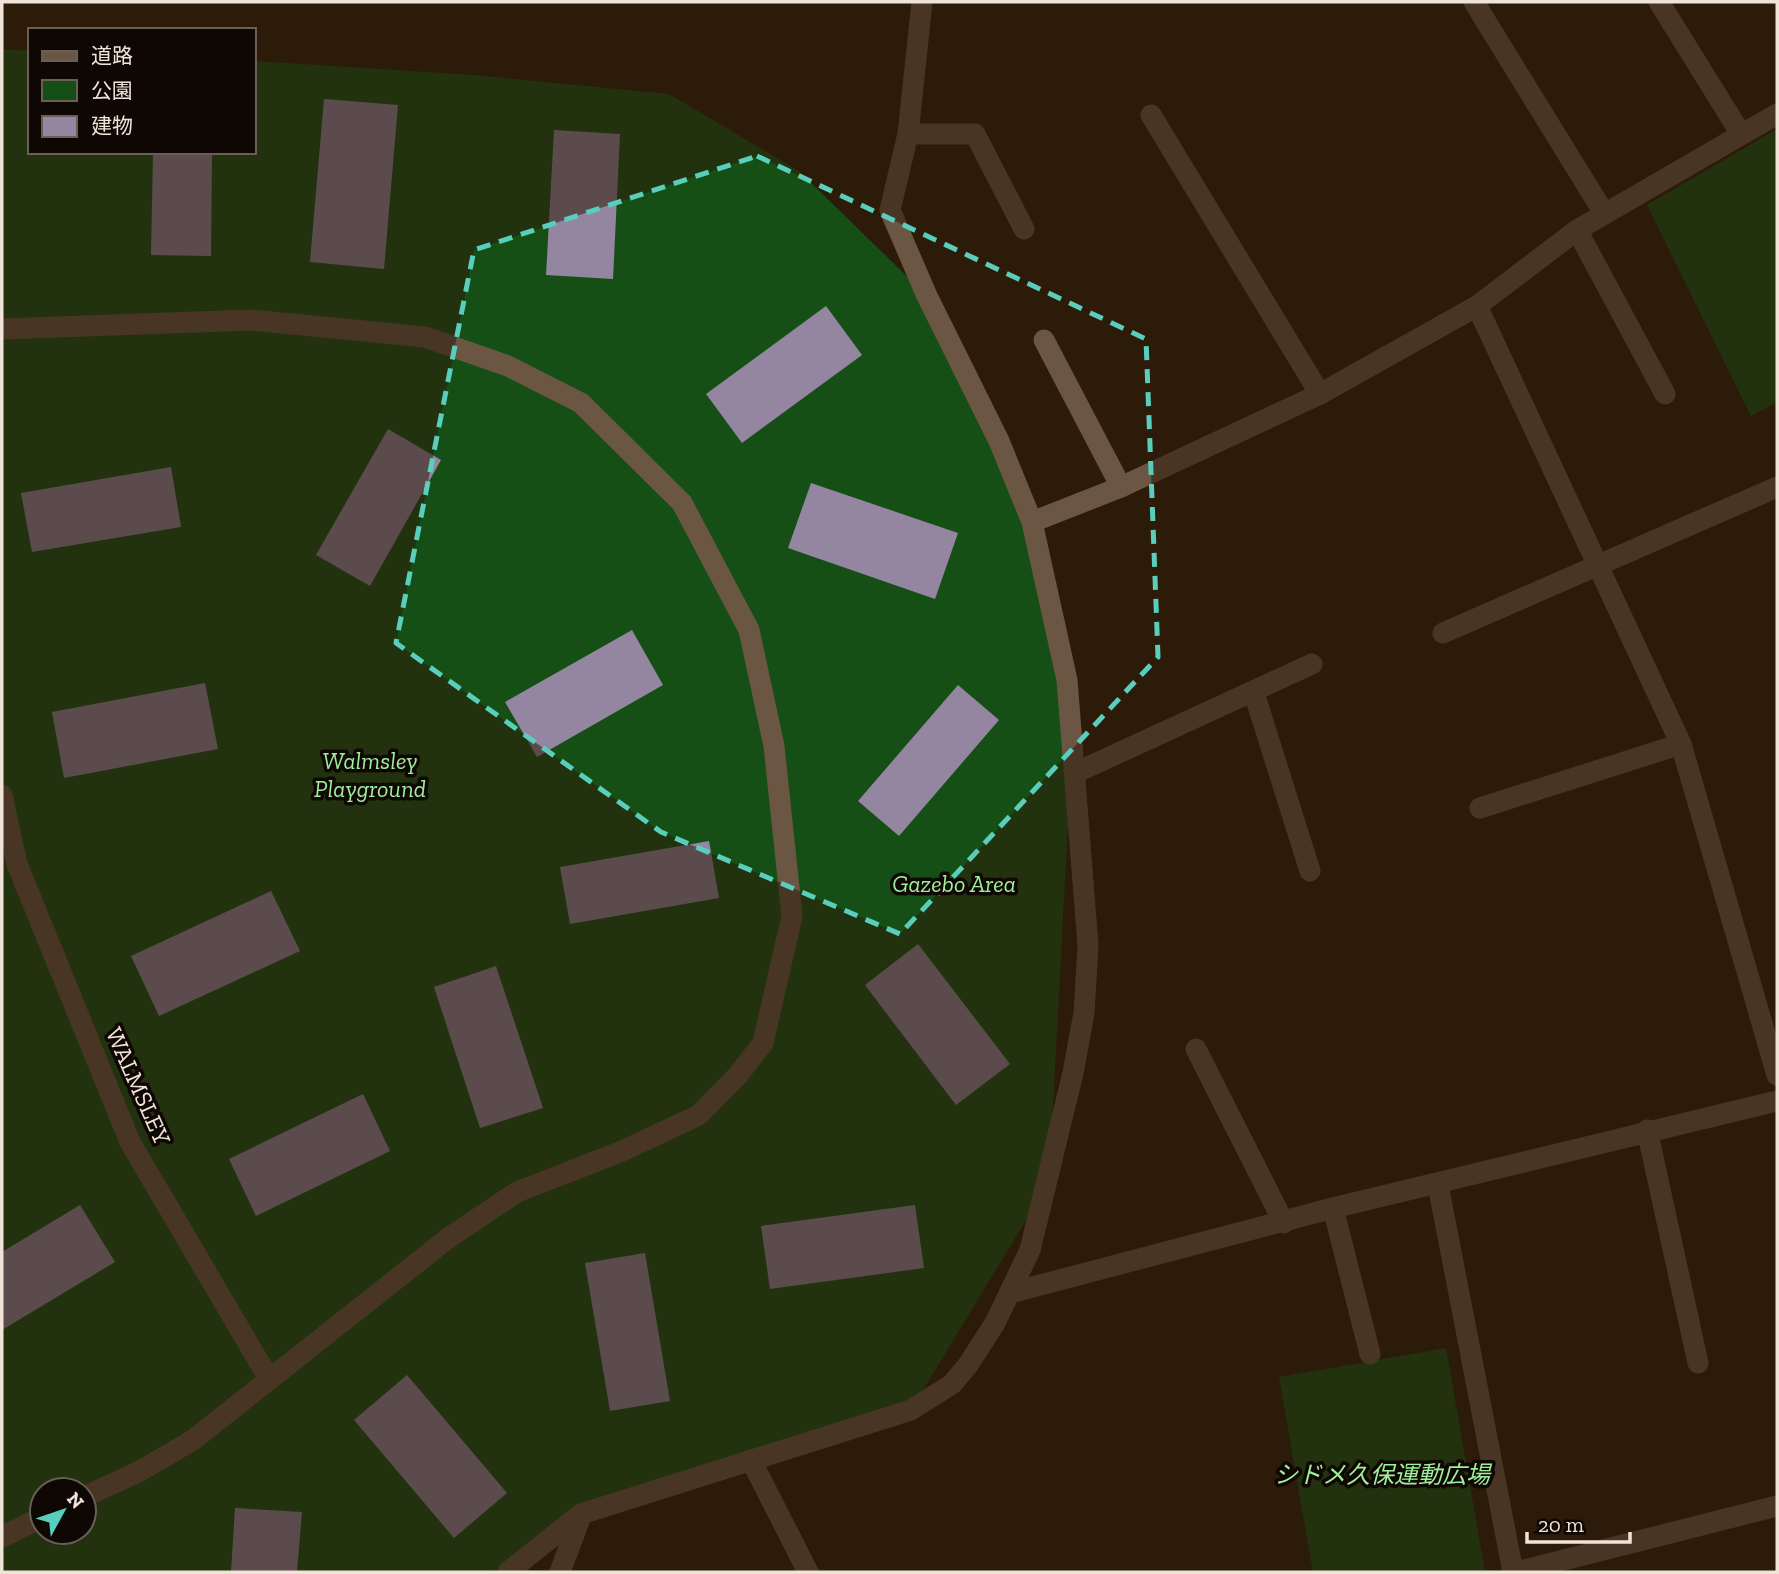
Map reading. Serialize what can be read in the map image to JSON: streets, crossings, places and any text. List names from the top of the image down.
{
  "streets": {
    "street": ["WALMSLEY"]
  },
  "parks": ["Walmsley Playground", "Gazebo Area", "シドメ久保運動広場"],
  "legend": ["道路", "公園", "建物"],
  "scale_bar": "20 m",
  "north": "top right"
}
